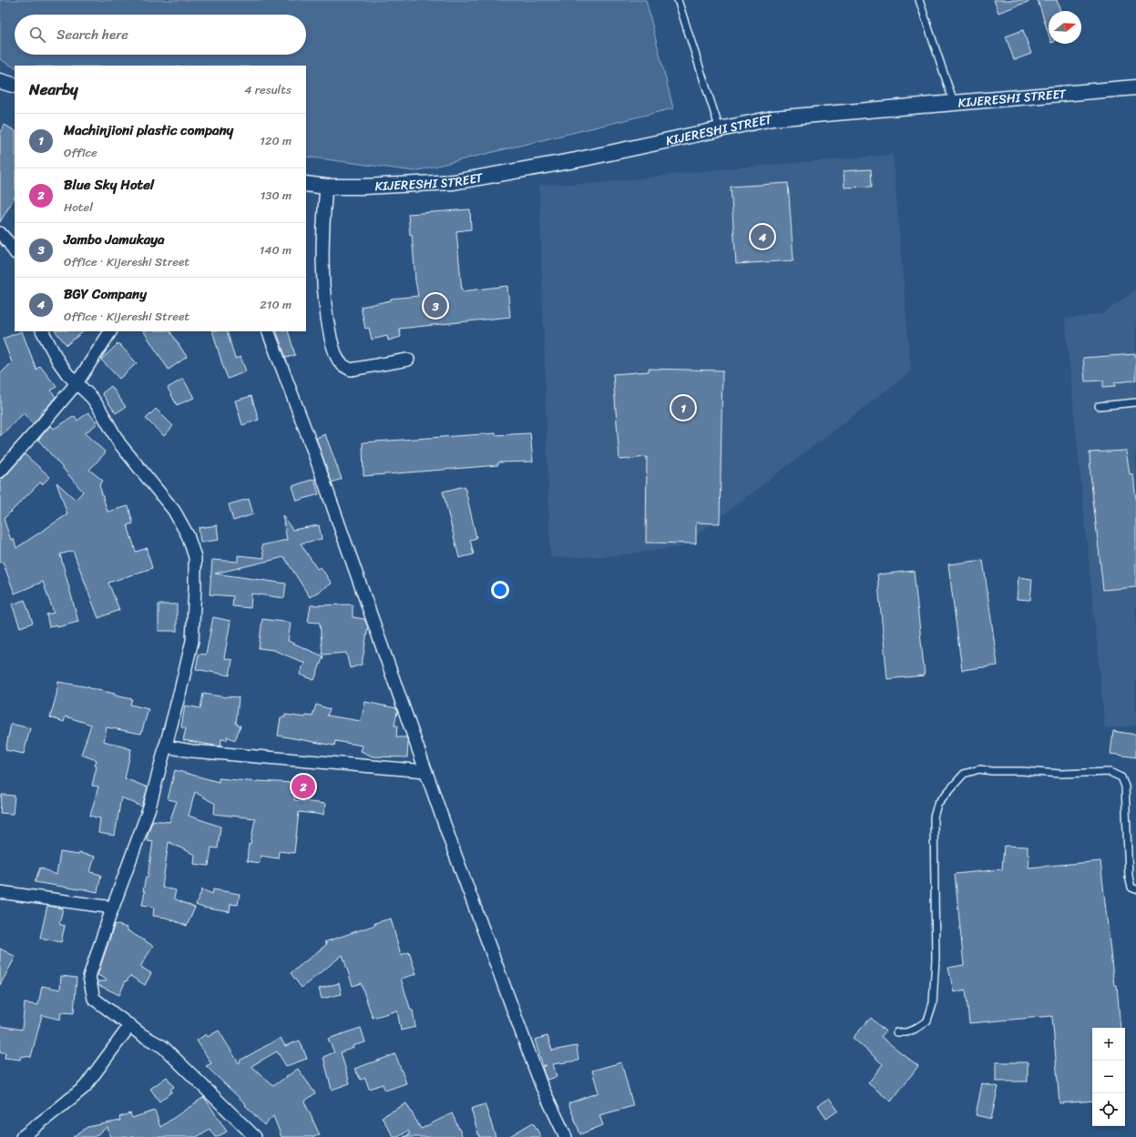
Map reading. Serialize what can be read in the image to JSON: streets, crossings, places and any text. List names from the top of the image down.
{
  "streets": {
    "street": ["KIJERESHI STREET"]
  },
  "north": "right",
  "page": {
    "search": "Search here",
    "heading": ["Nearby", "4 results"],
    "list": [
      {
        "mark": "1",
        "name": "Machinjioni plastic company",
        "note": "Office",
        "value": "120 m"
      },
      {
        "mark": "2",
        "name": "Blue Sky Hotel",
        "note": "Hotel",
        "value": "130 m"
      },
      {
        "mark": "3",
        "name": "Jambo Jamukaya",
        "note": "Office · Kijereshi Street",
        "value": "140 m"
      },
      {
        "mark": "4",
        "name": "BGY Company",
        "note": "Office · Kijereshi Street",
        "value": "210 m"
      }
    ],
    "pins": [
      "4",
      "3",
      "1",
      "2"
    ],
    "map_buttons": ["+", "−"]
  }
}
